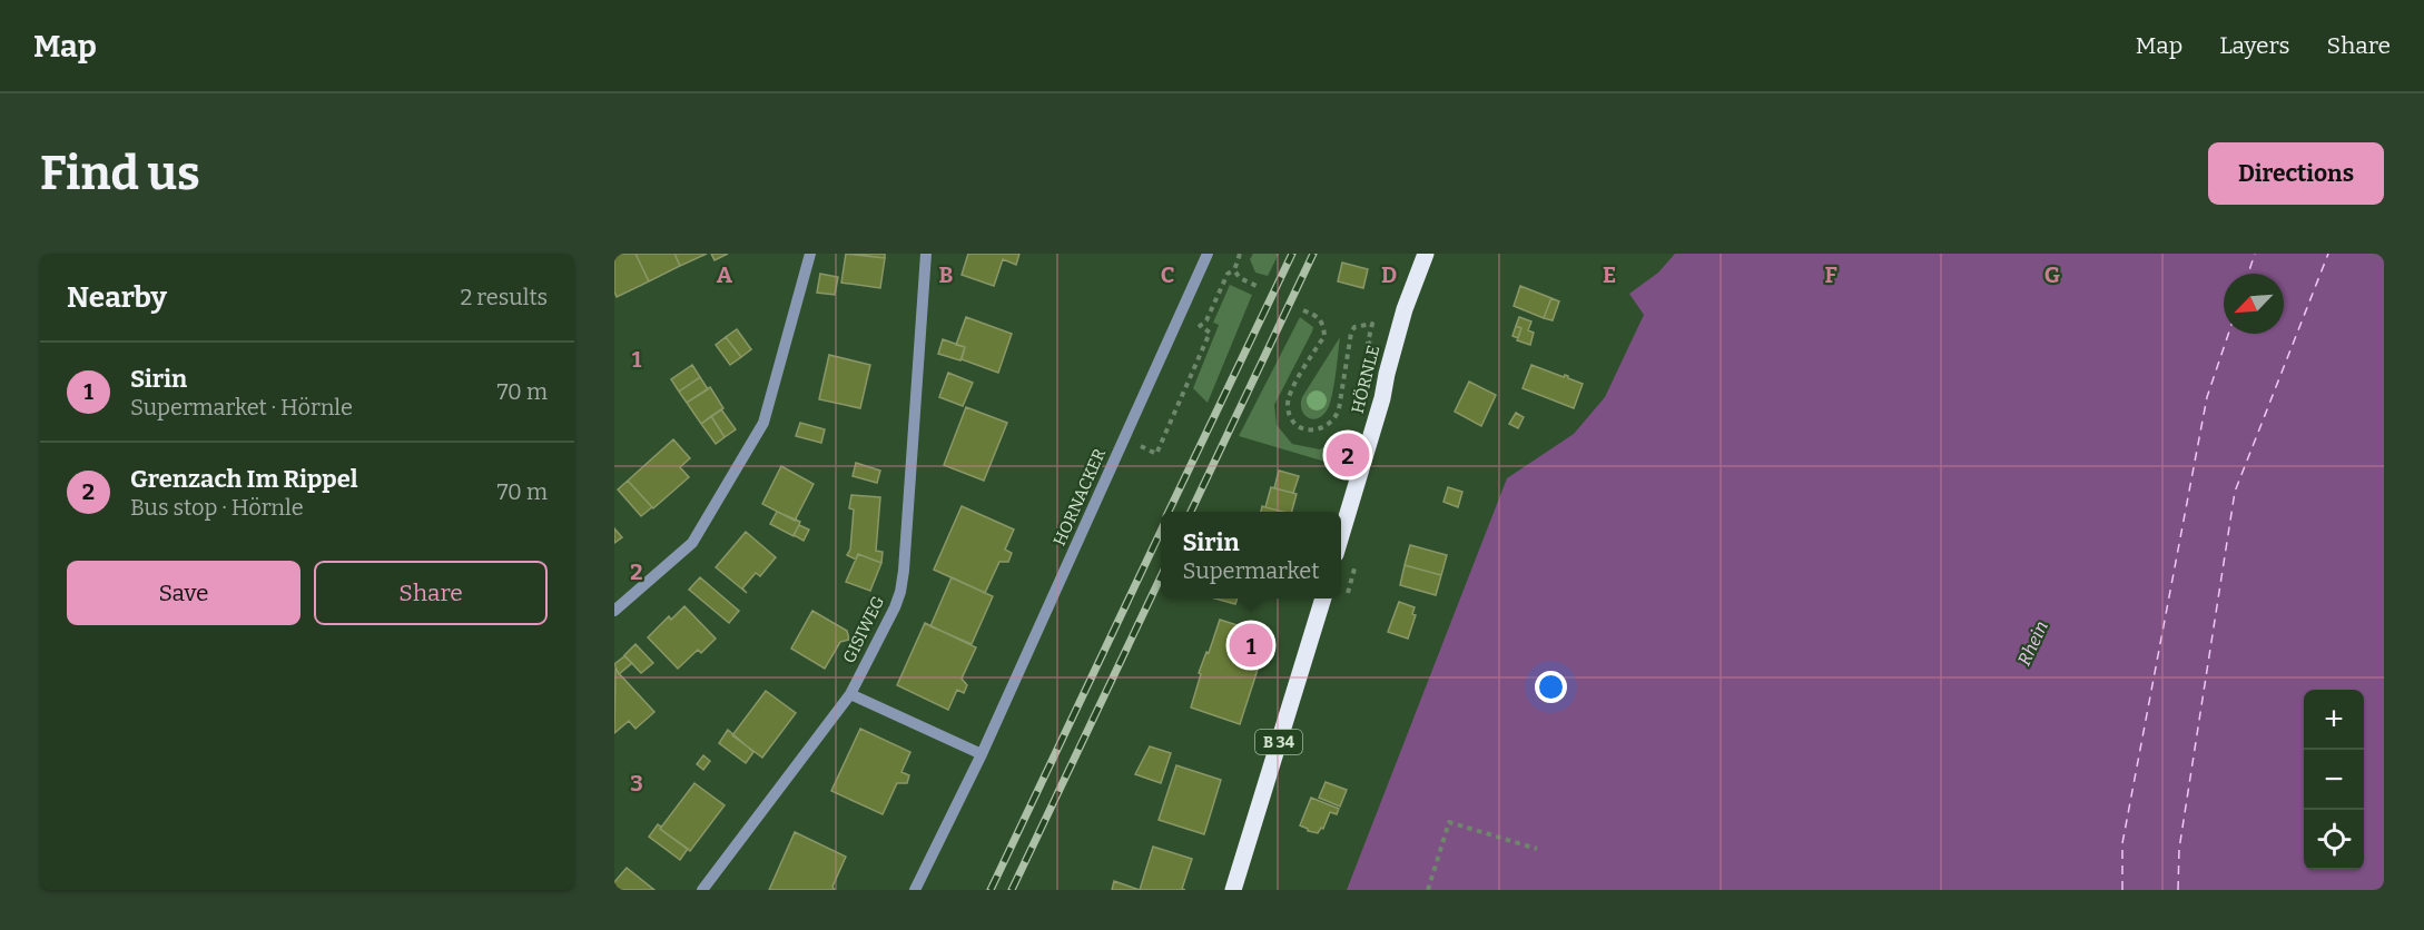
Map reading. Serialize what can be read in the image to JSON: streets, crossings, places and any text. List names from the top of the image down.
{
  "streets": {
    "main road": ["HÖRNLE", "B 34"],
    "street": ["HORNACKER", "GISIWEG"]
  },
  "water": ["Rhein"],
  "north": "bottom left",
  "page": {
    "header": "Map",
    "nav": ["Map", "Layers", "Share"],
    "buttons": [
      "Directions",
      ["Save", "Share"]
    ],
    "title": "Find us",
    "heading": ["Nearby", "2 results"],
    "list": [
      {
        "mark": "1",
        "name": "Sirin",
        "note": "Supermarket · Hörnle",
        "value": "70 m"
      },
      {
        "mark": "2",
        "name": "Grenzach Im Rippel",
        "note": "Bus stop · Hörnle",
        "value": "70 m"
      }
    ],
    "pins": ["2", "1"],
    "popup": ["Sirin", "Supermarket"],
    "map_buttons": ["+", "−"]
  },
  "grid": {
    "columns": [
      "A",
      "B",
      "C",
      "D",
      "E",
      "F",
      "G"
    ],
    "rows": ["1", "2", "3"]
  }
}
